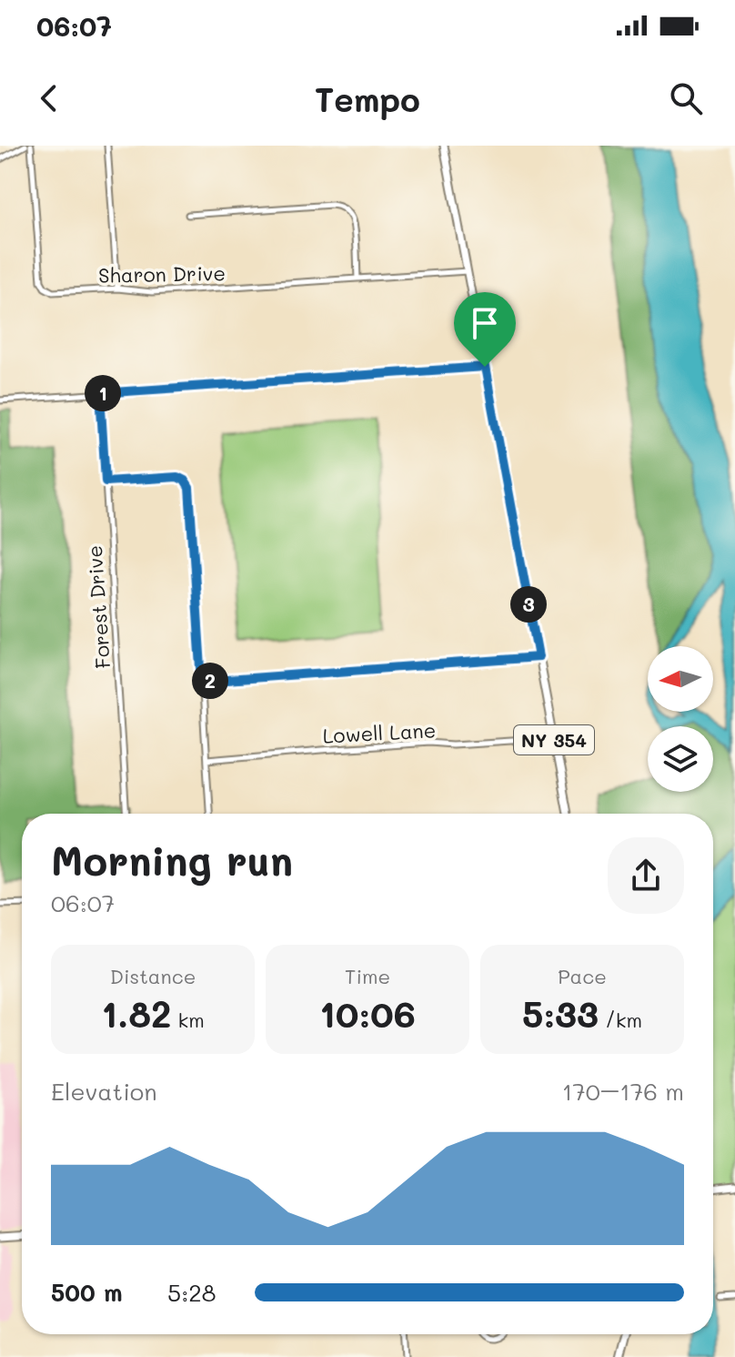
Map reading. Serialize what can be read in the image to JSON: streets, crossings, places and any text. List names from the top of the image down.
{
  "streets": {
    "main road": ["NY 354"],
    "street": ["Sharon Drive", "Forest Drive", "Lowell Lane"]
  },
  "crossings": [
    ["Sharon Drive", "NY 354"],
    ["Lowell Lane", "NY 354"]
  ],
  "north": "left",
  "page": {
    "status": "06:07",
    "header": "Tempo",
    "pins": ["1", "3", "2"],
    "heading": ["Morning run", "06:07"],
    "stats": [
      ["Distance", "1.82 km"],
      ["Time", "10:06"],
      ["Pace", "5:33 /km"]
    ],
    "chart": ["Elevation", "170–176 m"],
    "list": [
      {
        "name": "500 m",
        "note": "5:28"
      }
    ]
  }
}
